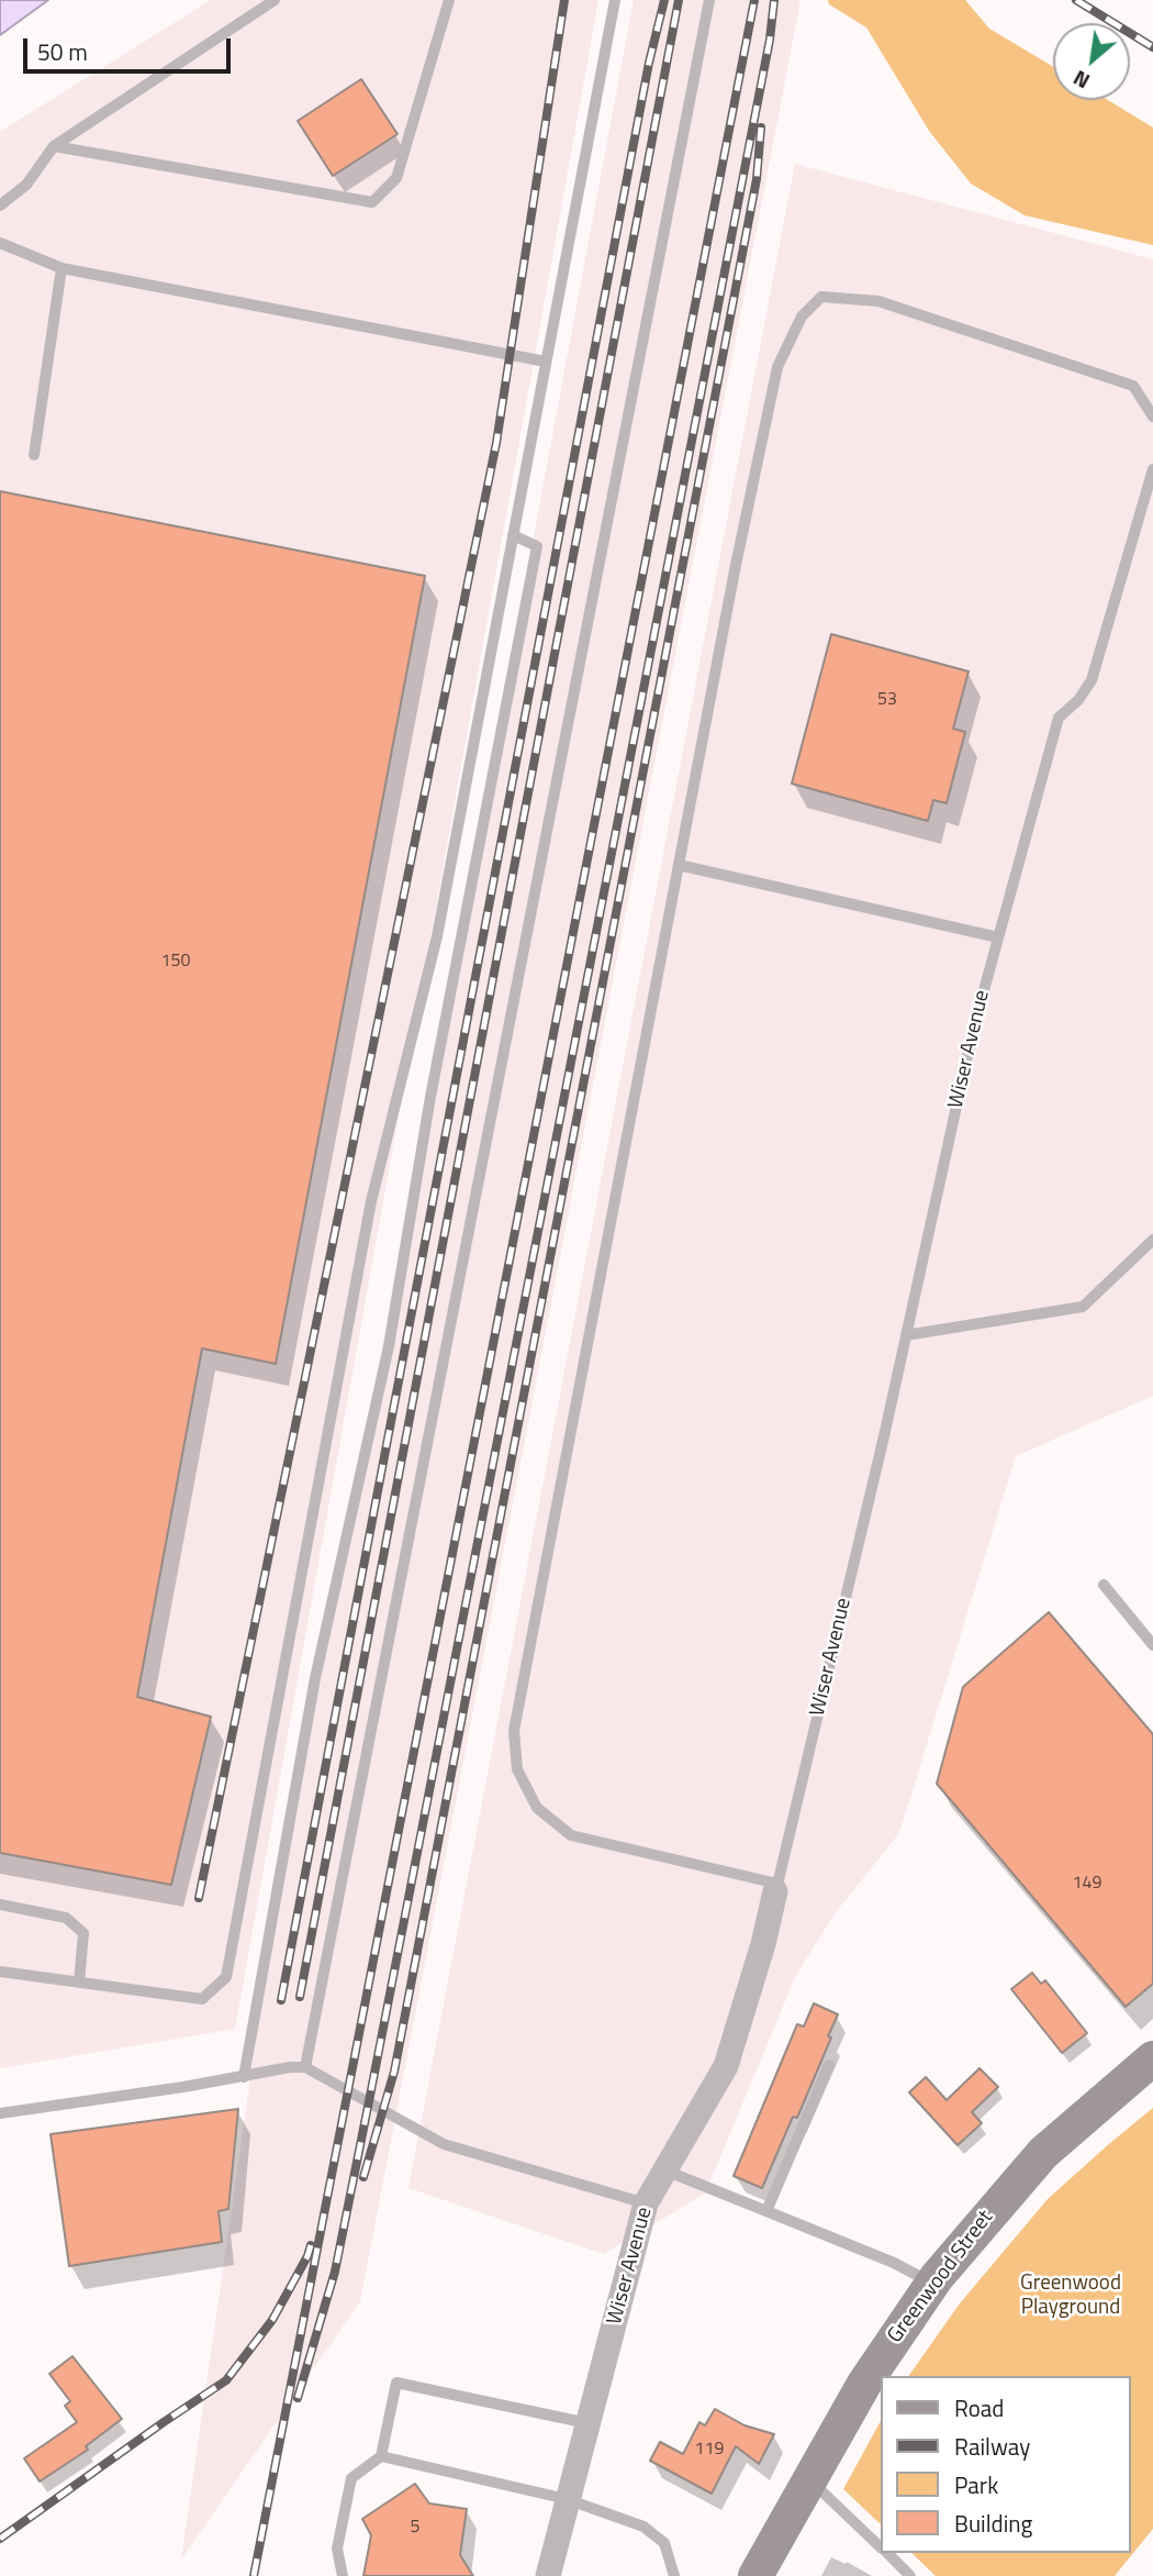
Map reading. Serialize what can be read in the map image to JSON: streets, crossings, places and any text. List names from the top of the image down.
{
  "streets": {
    "main road": ["Greenwood Street"],
    "street": ["Wiser Avenue"]
  },
  "parks": ["Greenwood Playground"],
  "house_numbers": [
    "53",
    "150",
    "149",
    "119",
    "5"
  ],
  "legend": [
    "Road",
    "Railway",
    "Park",
    "Building"
  ],
  "scale_bar": "50 m",
  "north": "bottom left"
}
